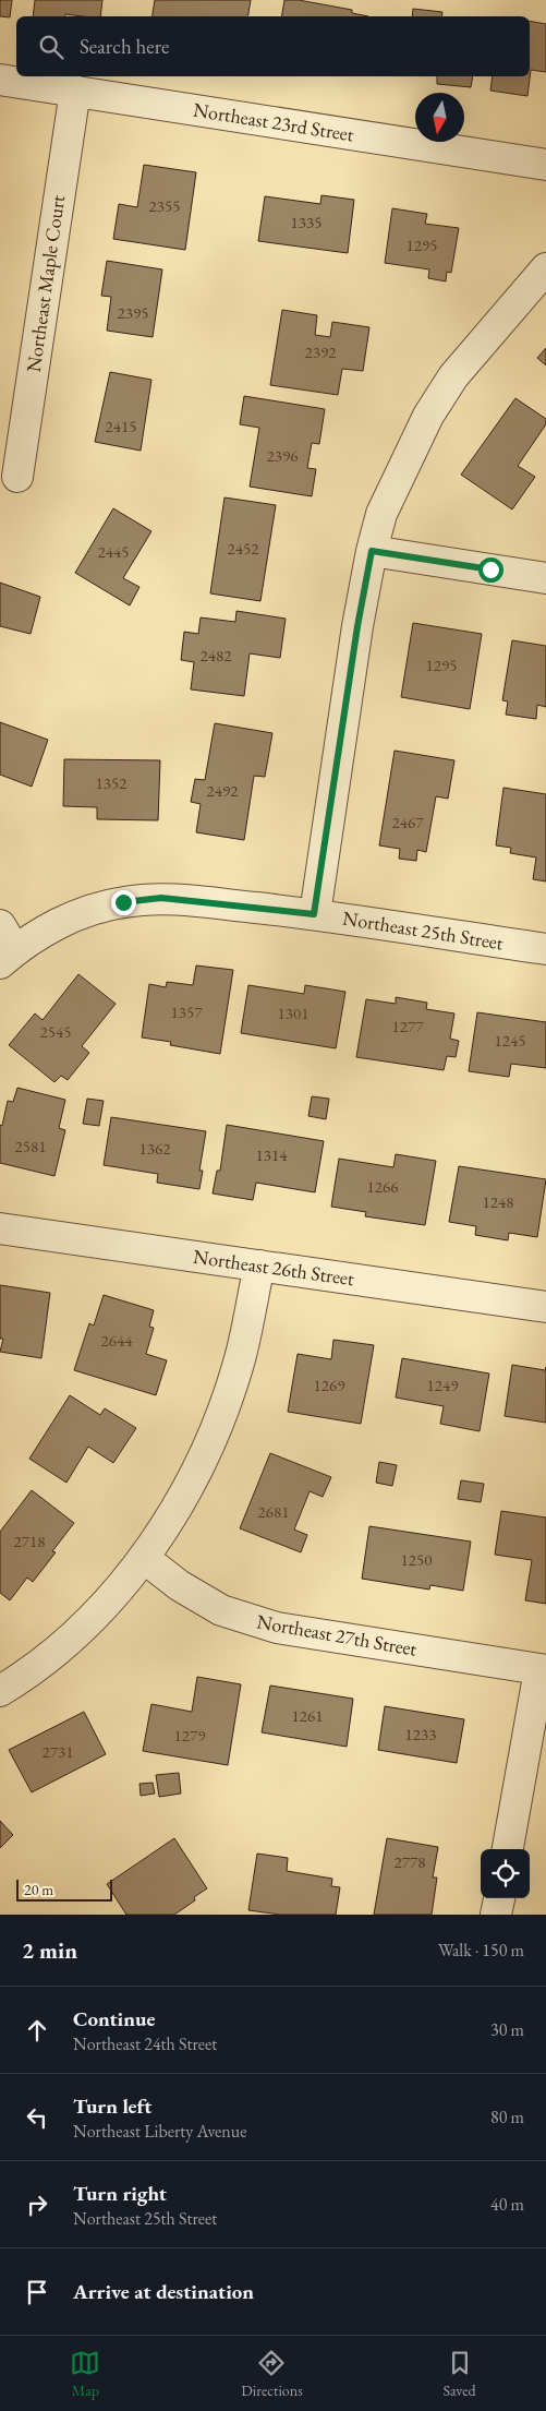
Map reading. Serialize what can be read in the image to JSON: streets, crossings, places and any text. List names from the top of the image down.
{
  "streets": {
    "street": [
      "Northeast 23rd Street",
      "Northeast Maple Court",
      "Northeast 25th Street",
      "Northeast 26th Street",
      "Northeast 27th Street"
    ]
  },
  "crossings": [
    ["Northeast 23rd Street", "Northeast Maple Court"]
  ],
  "house_numbers": [
    "2355",
    "1335",
    "1295",
    "2395",
    "2392",
    "2415",
    "2396",
    "2452",
    "2445",
    "2482",
    "1295",
    "1352",
    "2492",
    "2467",
    "1357",
    "1301",
    "1277",
    "2545",
    "1245",
    "2581",
    "1362",
    "1314",
    "1266",
    "1248",
    "2644",
    "1269",
    "1249",
    "2681",
    "2718",
    "1250",
    "1261",
    "1233",
    "1279",
    "2731",
    "2778"
  ],
  "scale_bar": "20 m",
  "north": "bottom",
  "page": {
    "search": "Search here",
    "scale": "20 m",
    "heading": ["2 min", "Walk · 150 m"],
    "list": [
      ["Continue", "Northeast 24th Street", "30 m"],
      ["Turn left", "Northeast Liberty Avenue", "80 m"],
      ["Turn right", "Northeast 25th Street", "40 m"],
      "Arrive at destination"
    ],
    "nav": ["Map", "Directions", "Saved"]
  }
}
